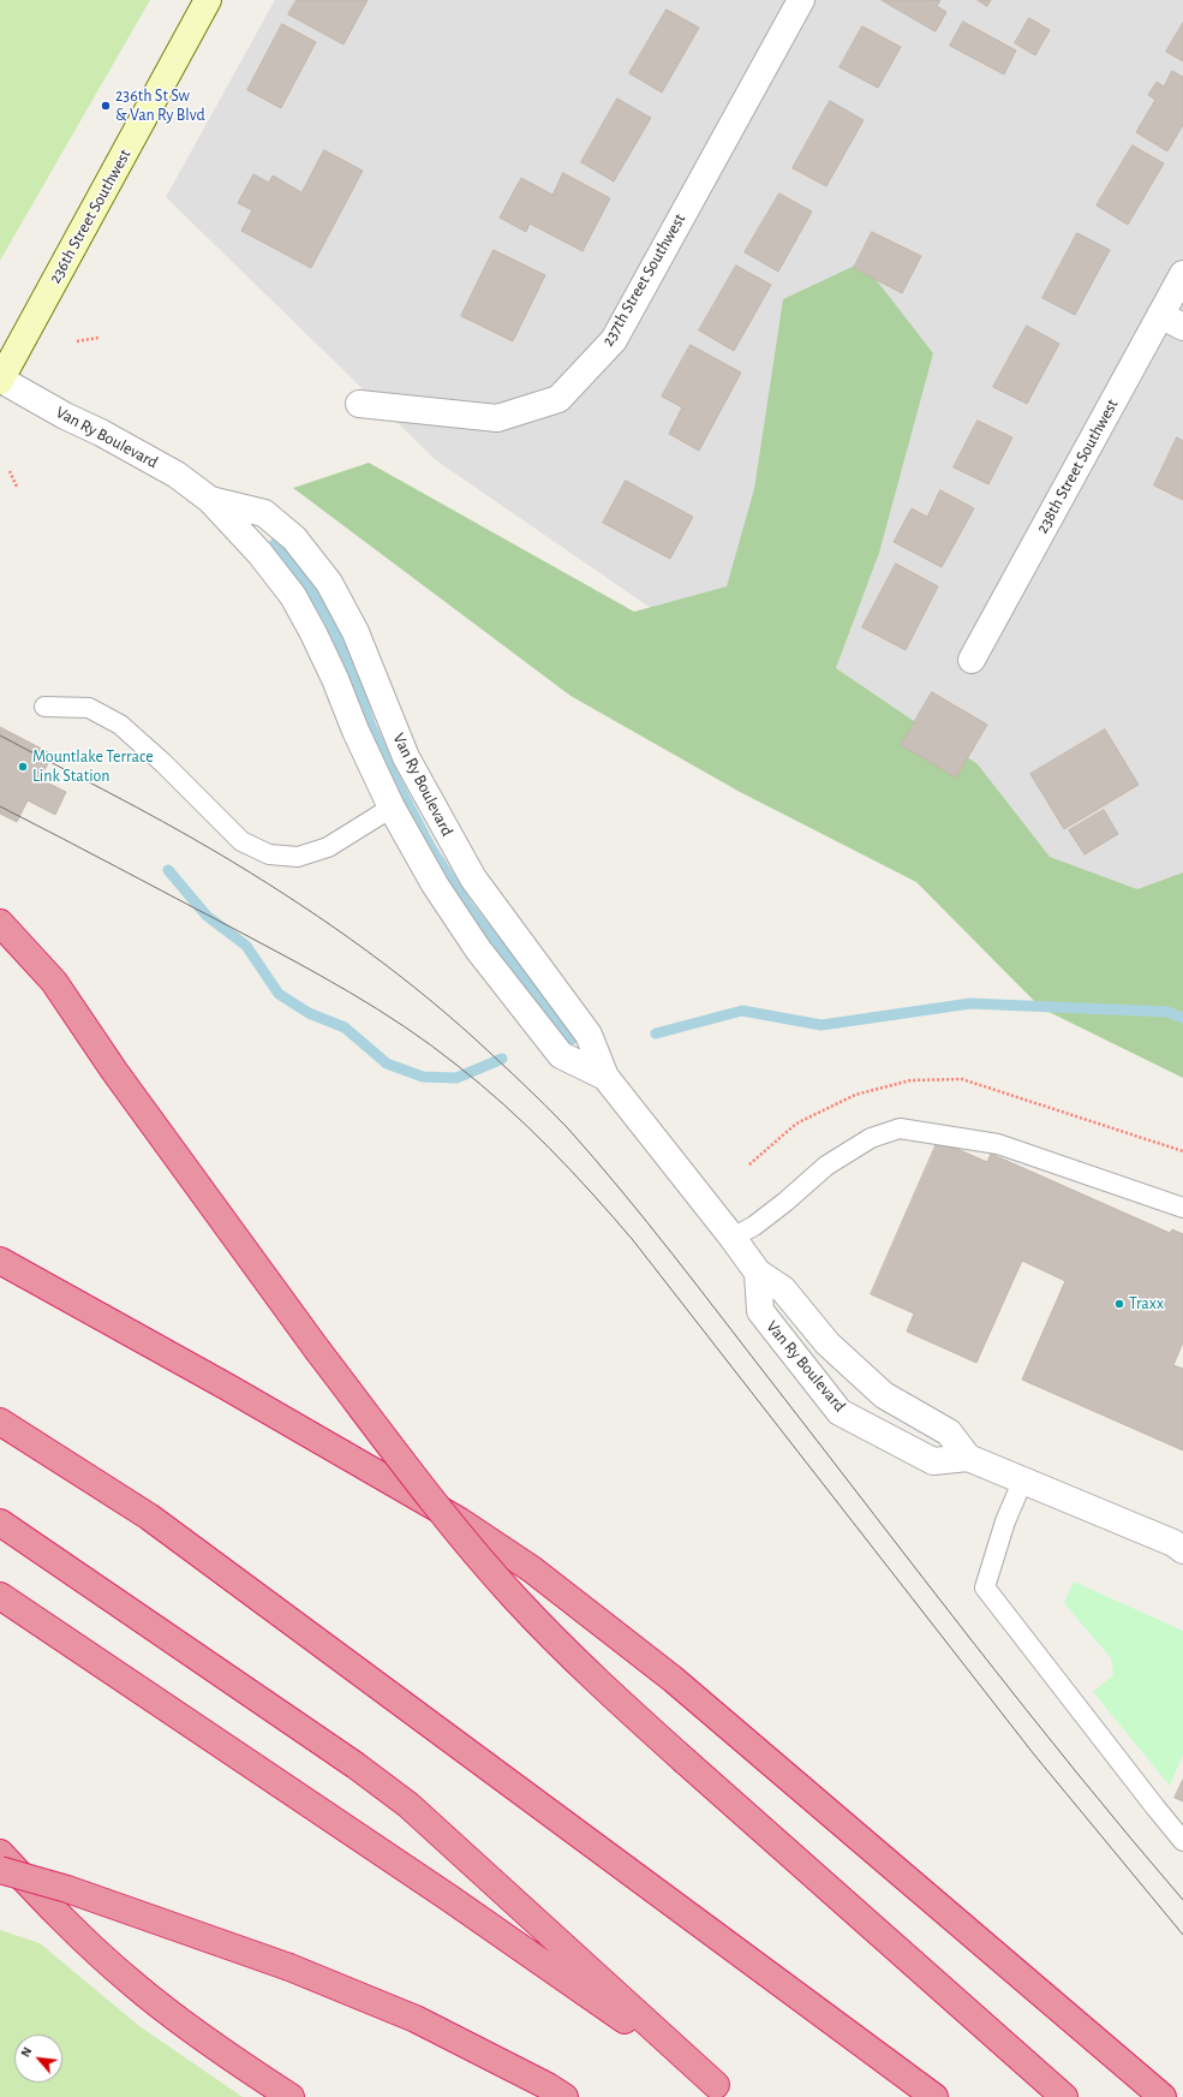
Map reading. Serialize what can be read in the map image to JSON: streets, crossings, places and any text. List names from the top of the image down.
{
  "streets": {
    "main road": ["236th Street Southwest"],
    "street": ["237th Street Southwest", "Van Ry Boulevard", "238th Street Southwest"]
  },
  "crossings": [
    ["236th Street Southwest", "Van Ry Boulevard"]
  ],
  "places": ["236th St Sw & Van Ry Blvd", "Mountlake Terrace Link Station", "Traxx"],
  "north": "top left"
}
